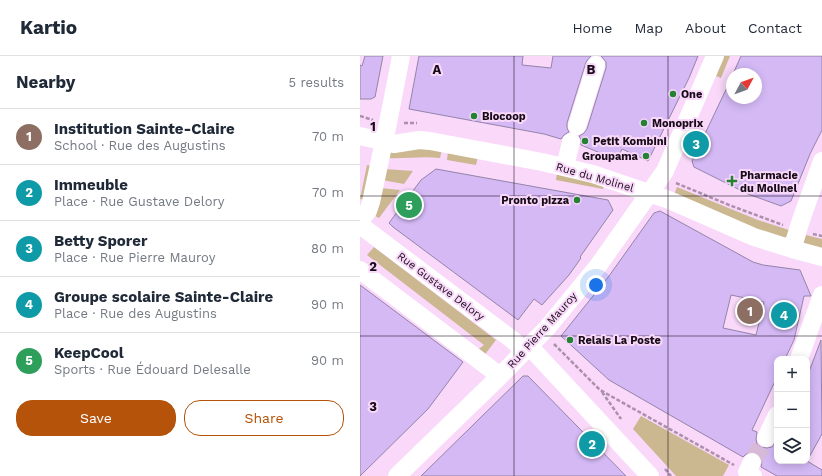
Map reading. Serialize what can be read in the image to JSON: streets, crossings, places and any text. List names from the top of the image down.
{
  "streets": {
    "street": ["Rue du Molinel", "Rue Gustave Delory", "Rue Pierre Mauroy"]
  },
  "crossings": [
    ["Rue du Molinel", "Rue Pierre Mauroy"],
    ["Rue Gustave Delory", "Rue Pierre Mauroy"]
  ],
  "places": {
    "other": [
      "One",
      "Biocoop",
      "Monoprix",
      "Petit Kombini",
      "Groupama",
      "Pronto pizza",
      "Relais La Poste"
    ],
    "health": ["Pharmacie du Molinel"]
  },
  "north": "top right",
  "page": {
    "header": "Kartio",
    "nav": [
      "Home",
      "Map",
      "About",
      "Contact"
    ],
    "heading": ["Nearby", "5 results"],
    "list": [
      {
        "mark": "1",
        "name": "Institution Sainte-Claire",
        "note": "School · Rue des Augustins",
        "value": "70 m"
      },
      {
        "mark": "2",
        "name": "Immeuble",
        "note": "Place · Rue Gustave Delory",
        "value": "70 m"
      },
      {
        "mark": "3",
        "name": "Betty Sporer",
        "note": "Place · Rue Pierre Mauroy",
        "value": "80 m"
      },
      {
        "mark": "4",
        "name": "Groupe scolaire Sainte-Claire",
        "note": "Place · Rue des Augustins",
        "value": "90 m"
      },
      {
        "mark": "5",
        "name": "KeepCool",
        "note": "Sports · Rue Édouard Delesalle",
        "value": "90 m"
      }
    ],
    "pins": [
      "3",
      "5",
      "1",
      "4",
      "2"
    ],
    "map_buttons": ["+", "−"],
    "buttons": ["Save", "Share"]
  },
  "grid": {
    "columns": ["A", "B"],
    "rows": ["1", "2", "3"]
  }
}
